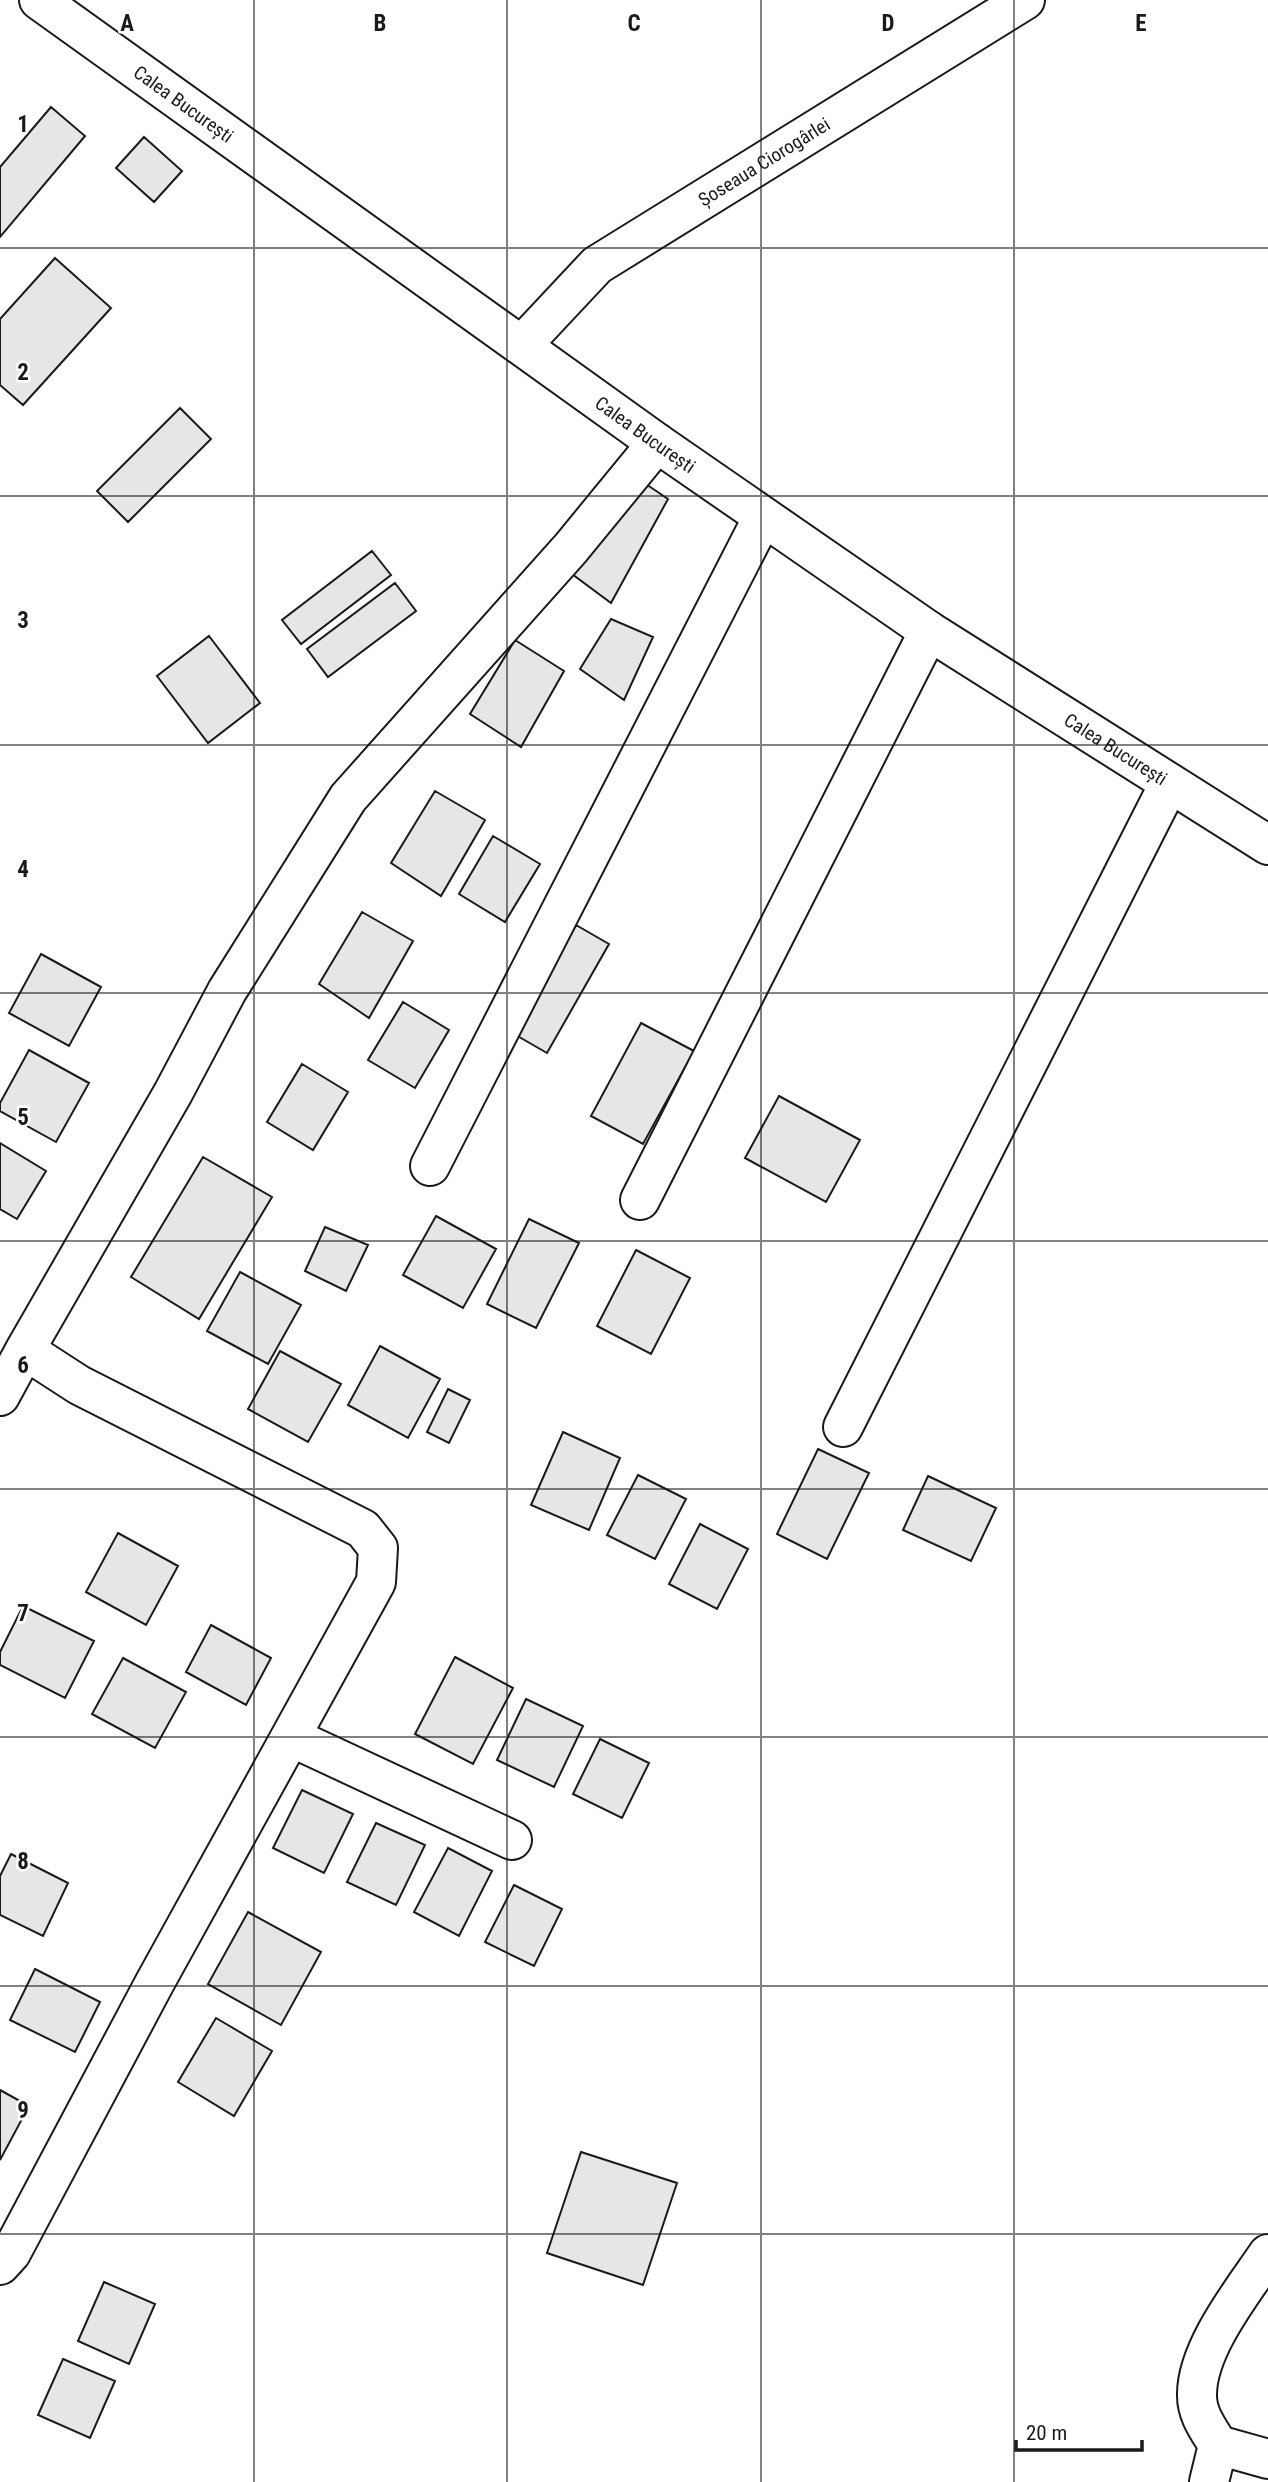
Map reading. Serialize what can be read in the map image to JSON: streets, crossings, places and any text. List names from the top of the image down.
{
  "streets": {
    "street": ["Calea București", "Șoseaua Ciorogârlei"]
  },
  "crossings": [
    ["Calea București", "Șoseaua Ciorogârlei"]
  ],
  "scale_bar": "20 m",
  "grid": {
    "columns": [
      "A",
      "B",
      "C",
      "D",
      "E"
    ],
    "rows": [
      "1",
      "2",
      "3",
      "4",
      "5",
      "6",
      "7",
      "8",
      "9"
    ]
  }
}
